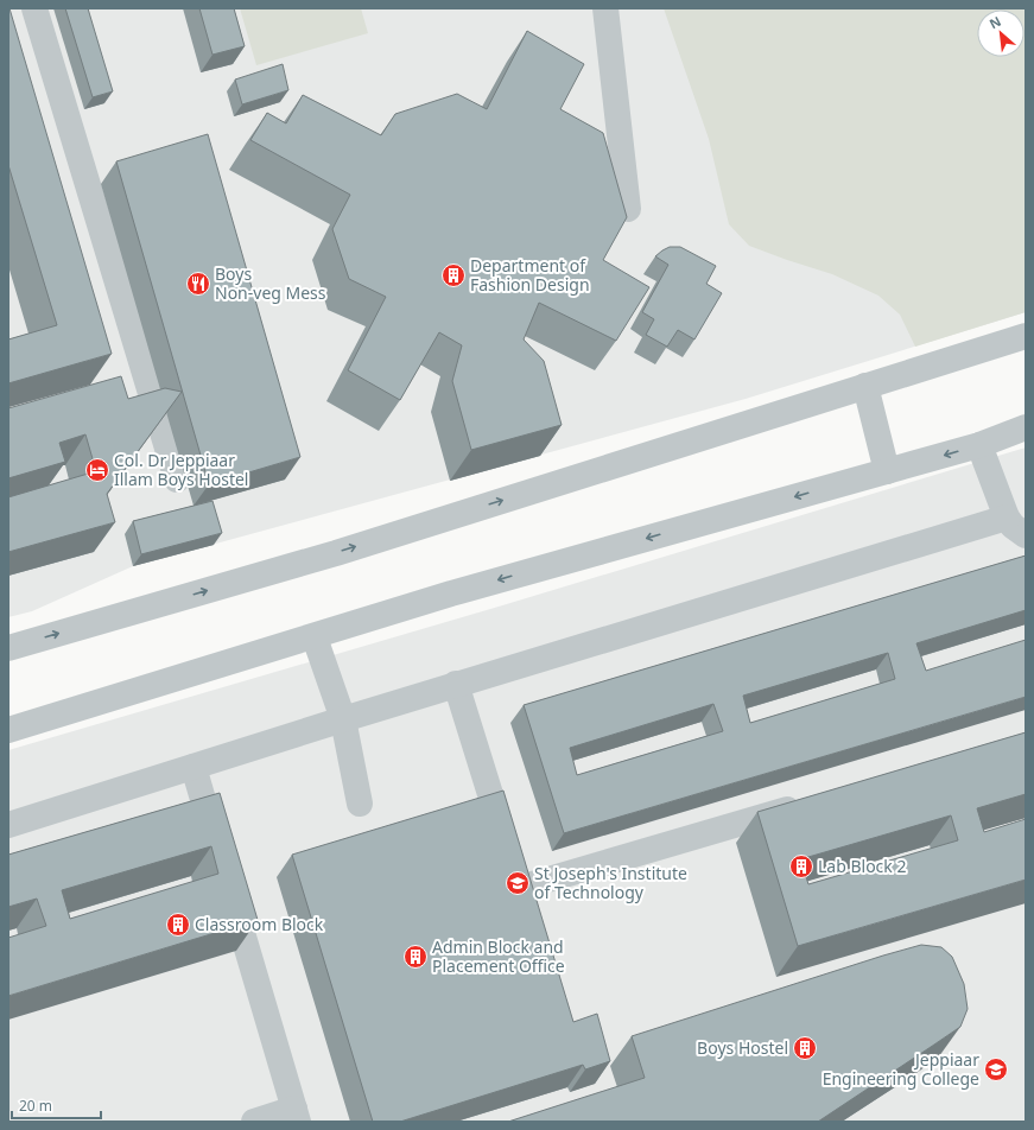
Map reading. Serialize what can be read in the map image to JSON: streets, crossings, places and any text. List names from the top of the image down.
{
  "places": {
    "building": [
      "Department of Fashion Design",
      "Lab Block 2",
      "Classroom Block",
      "Admin Block and Placement Office",
      "Boys Hostel"
    ],
    "restaurant": ["Boys Non-veg Mess"],
    "hotel": ["Col. Dr Jeppiaar Illam Boys Hostel"],
    "school or university": ["St Joseph's Institute of Technology", "Jeppiaar Engineering College"]
  },
  "scale_bar": "20 m",
  "north": "top left"
}
